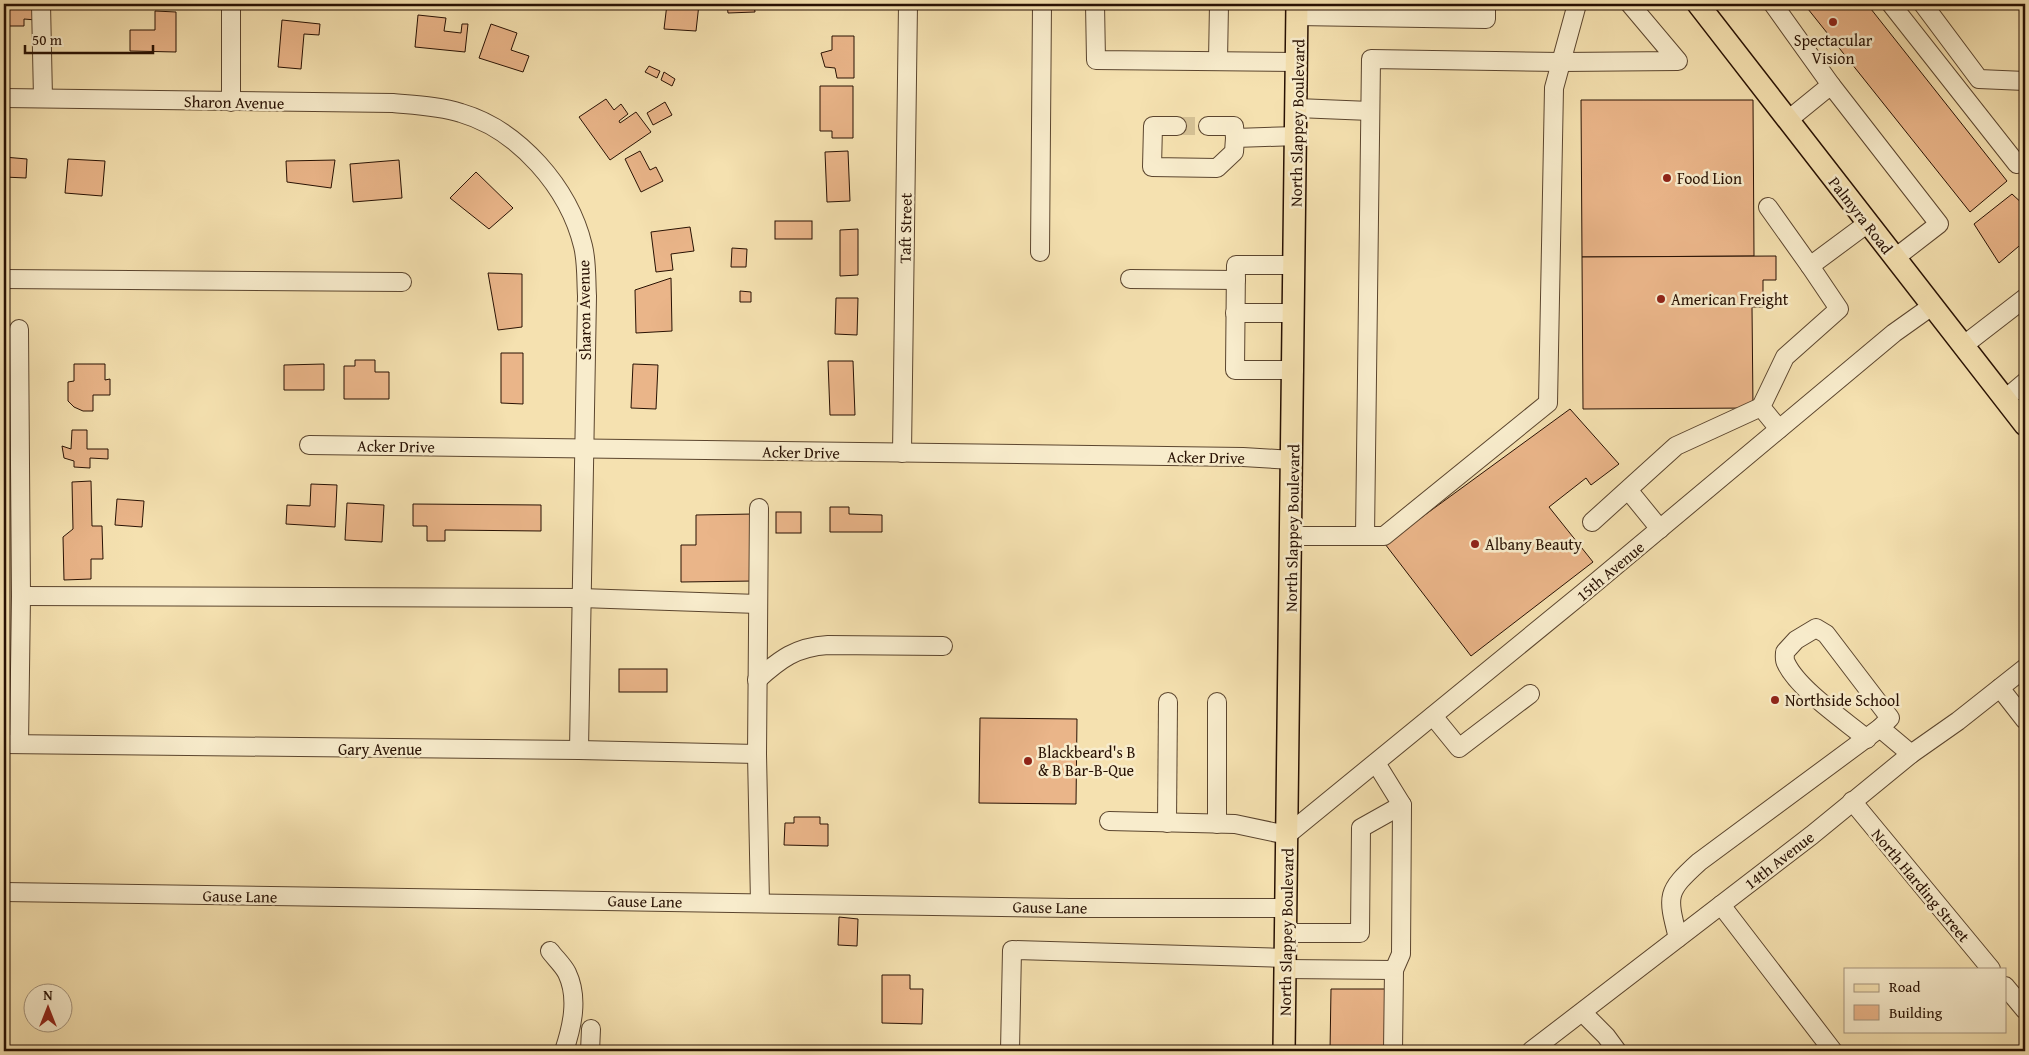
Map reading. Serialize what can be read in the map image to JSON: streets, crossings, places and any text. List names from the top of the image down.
{
  "streets": {
    "main road": ["North Slappey Boulevard", "Palmyra Road"],
    "street": [
      "Sharon Avenue",
      "Taft Street",
      "Acker Drive",
      "15th Avenue",
      "Gary Avenue",
      "14th Avenue",
      "North Harding Street",
      "Gause Lane"
    ]
  },
  "crossings": [
    ["Sharon Avenue", "Acker Drive"],
    ["Sharon Avenue", "Gary Avenue"],
    ["North Slappey Boulevard", "Acker Drive"],
    ["North Slappey Boulevard", "15th Avenue"],
    ["North Slappey Boulevard", "Gause Lane"],
    ["Palmyra Road", "15th Avenue"],
    ["Taft Street", "Acker Drive"],
    ["14th Avenue", "North Harding Street"]
  ],
  "places": [
    "Spectacular Vision",
    "Food Lion",
    "American Freight",
    "Albany Beauty",
    "Northside School",
    "Blackbeard's B & B Bar-B-Que"
  ],
  "legend": ["Road", "Building"],
  "scale_bar": "50 m",
  "north": "top"
}
